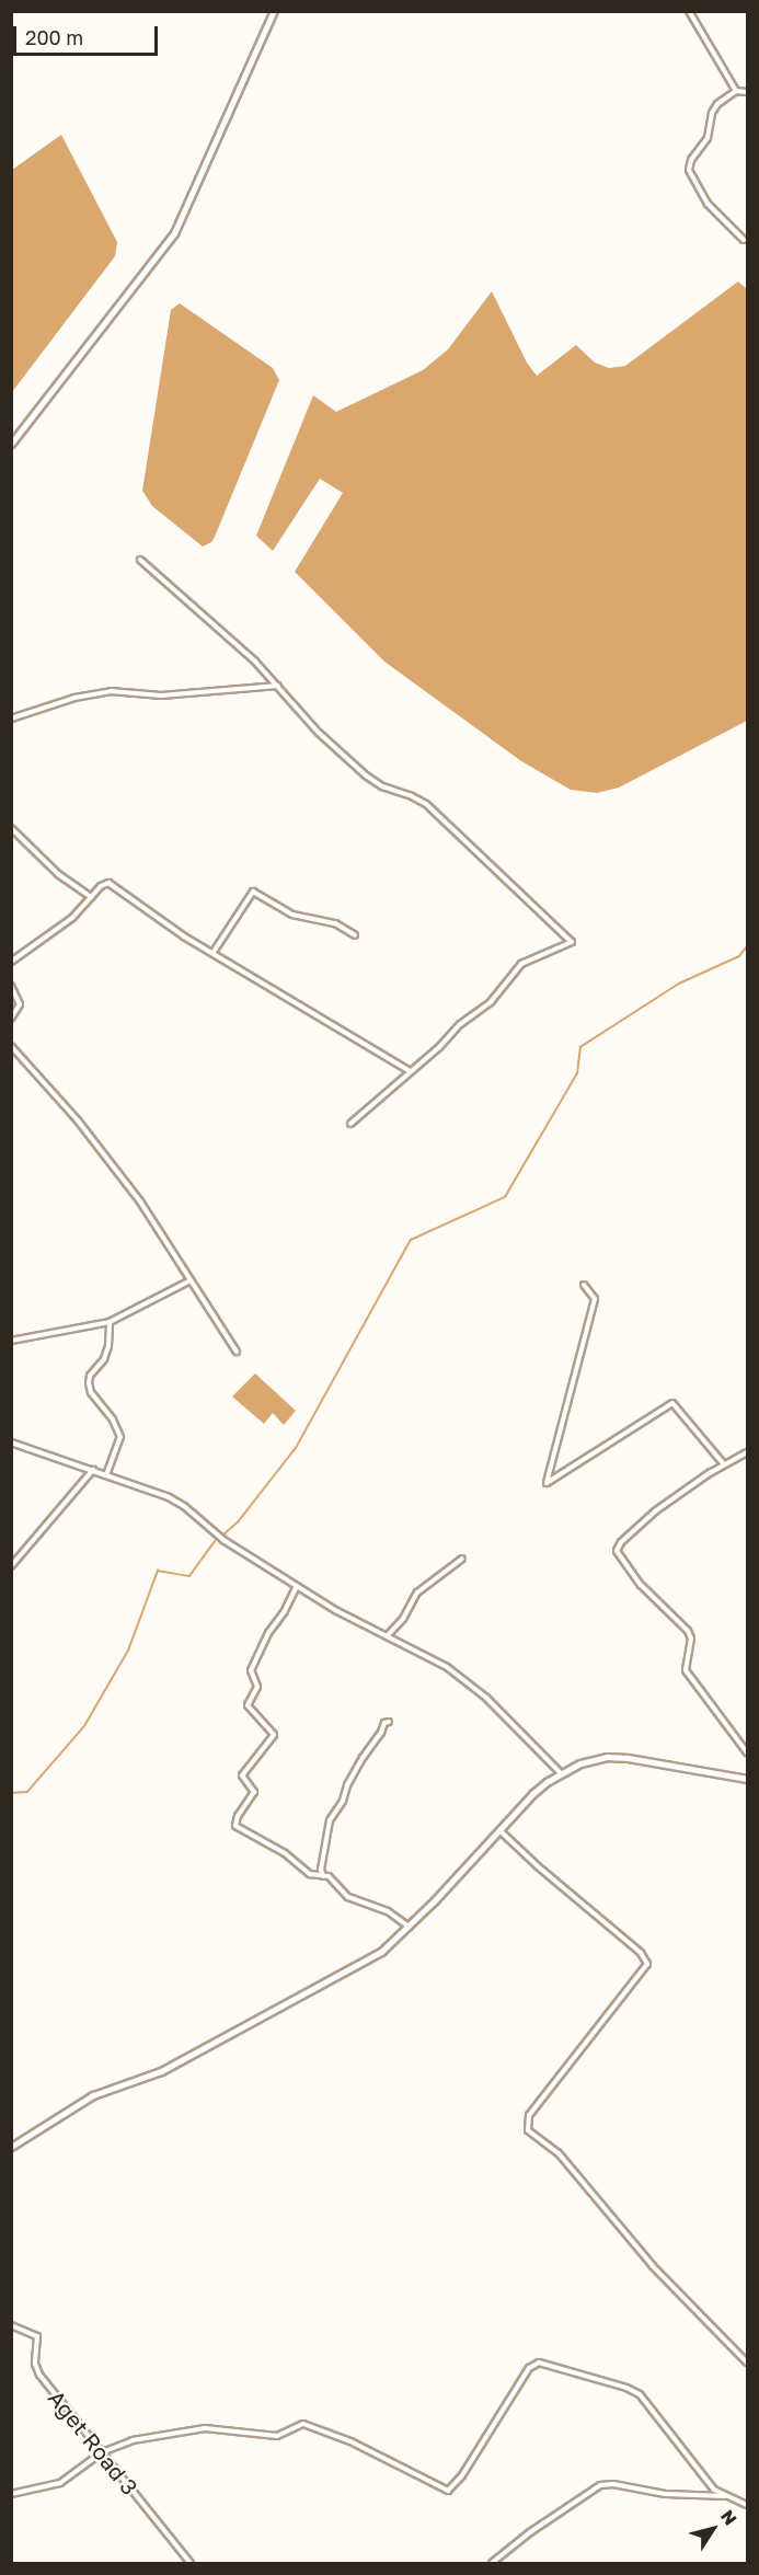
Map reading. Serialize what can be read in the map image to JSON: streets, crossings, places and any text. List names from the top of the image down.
{
  "streets": {
    "street": ["Aget Road 3"]
  },
  "scale_bar": "200 m",
  "north": "top right"
}
